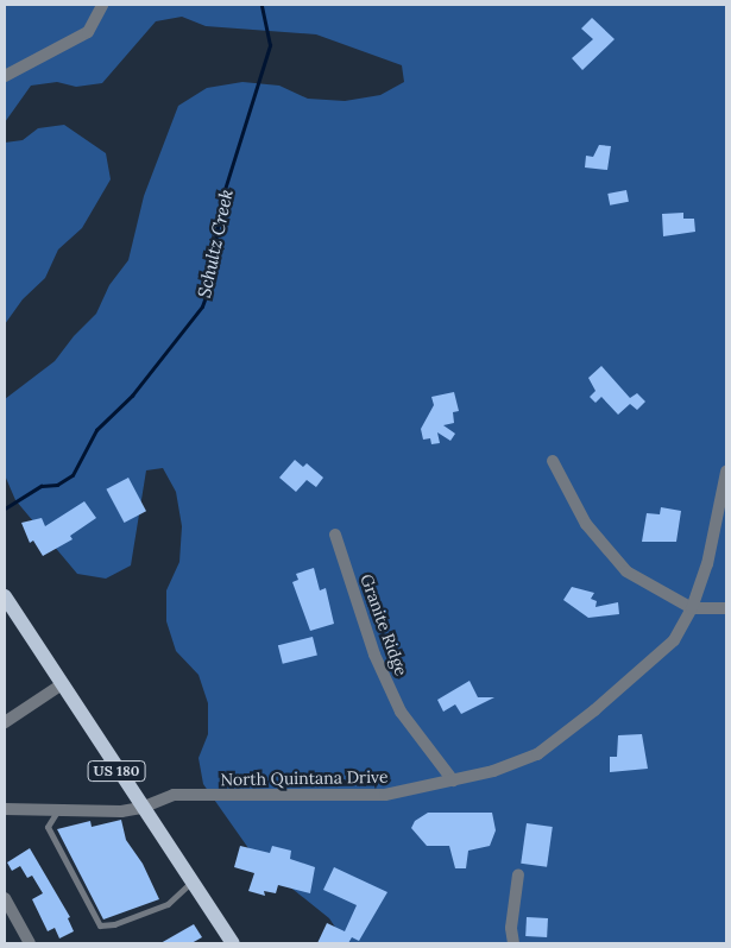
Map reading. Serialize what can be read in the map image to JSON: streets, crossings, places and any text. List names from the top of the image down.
{
  "streets": {
    "main road": ["US 180"],
    "street": ["Granite Ridge", "North Quintana Drive"]
  },
  "crossings": [
    ["Granite Ridge", "North Quintana Drive"],
    ["US 180", "North Quintana Drive"]
  ],
  "water": ["Schultz Creek"]
}
